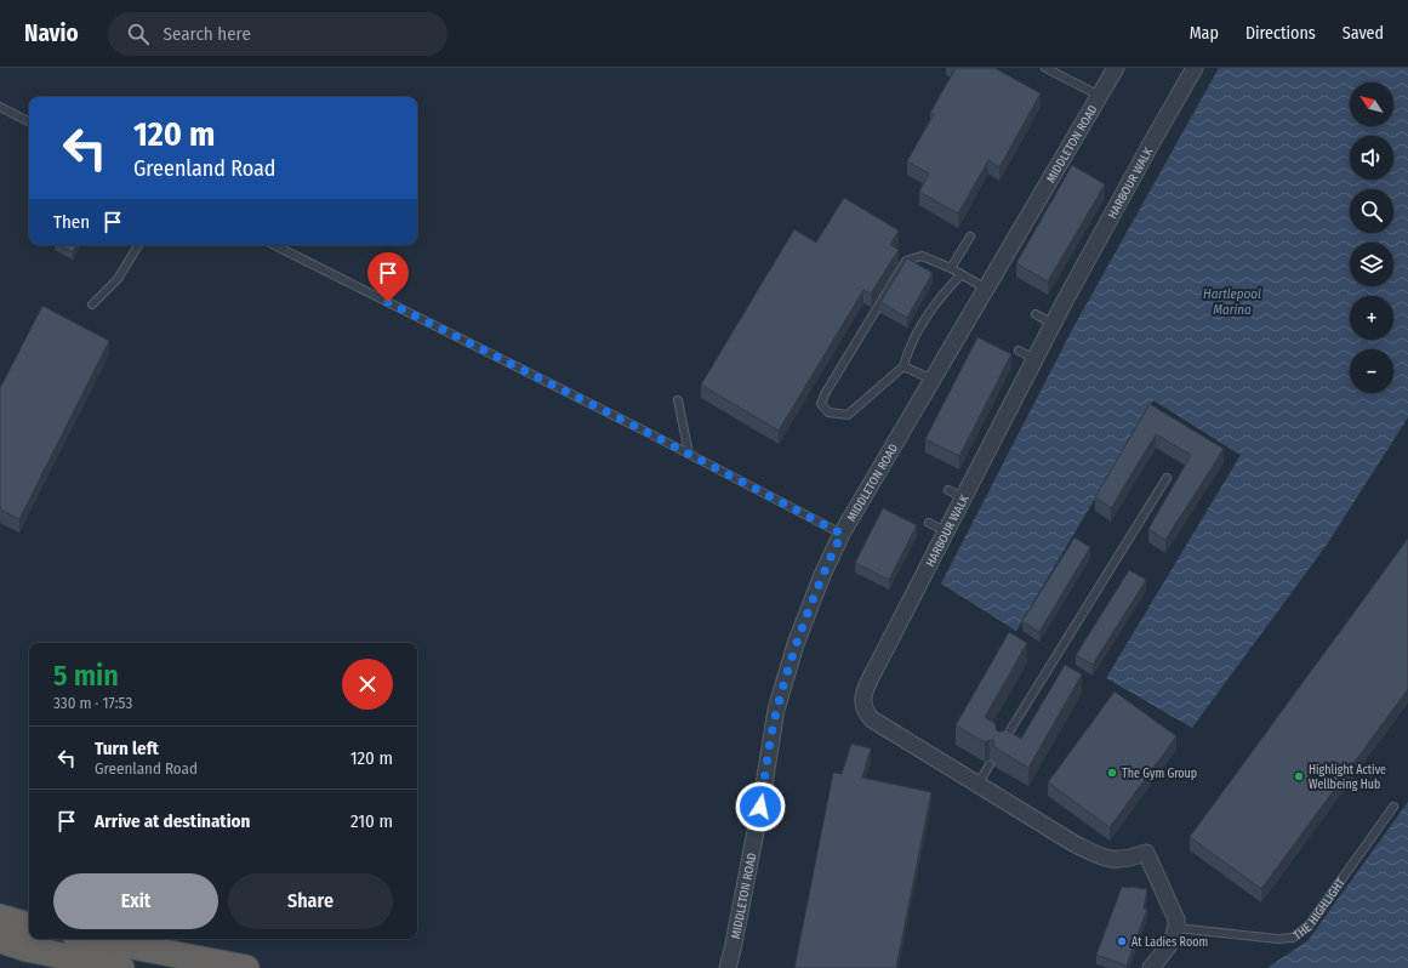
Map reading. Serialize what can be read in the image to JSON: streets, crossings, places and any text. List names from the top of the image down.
{
  "streets": {
    "street": ["MIDDLETON ROAD", "HARBOUR WALK"],
    "lane": ["THE HIGHLIGHT"]
  },
  "crossings": [
    ["HARBOUR WALK", "THE HIGHLIGHT"]
  ],
  "water": ["Hartlepool Marina"],
  "places": ["The Gym Group", "Highlight Active Wellbeing Hub", "At Ladies Room"],
  "north": "top left",
  "page": {
    "header": "Navio",
    "search": "Search here",
    "nav": ["Map", "Directions", "Saved"],
    "map_buttons": ["+", "−"],
    "turn": ["120 m", "Greenland Road"],
    "then": "Then",
    "heading": ["5 min", "330 m · 17:53"],
    "list": [
      {
        "name": "Turn left",
        "note": "Greenland Road",
        "value": "120 m"
      },
      {
        "name": "Arrive at destination",
        "value": "210 m"
      }
    ],
    "buttons": ["Exit", "Share"]
  }
}
